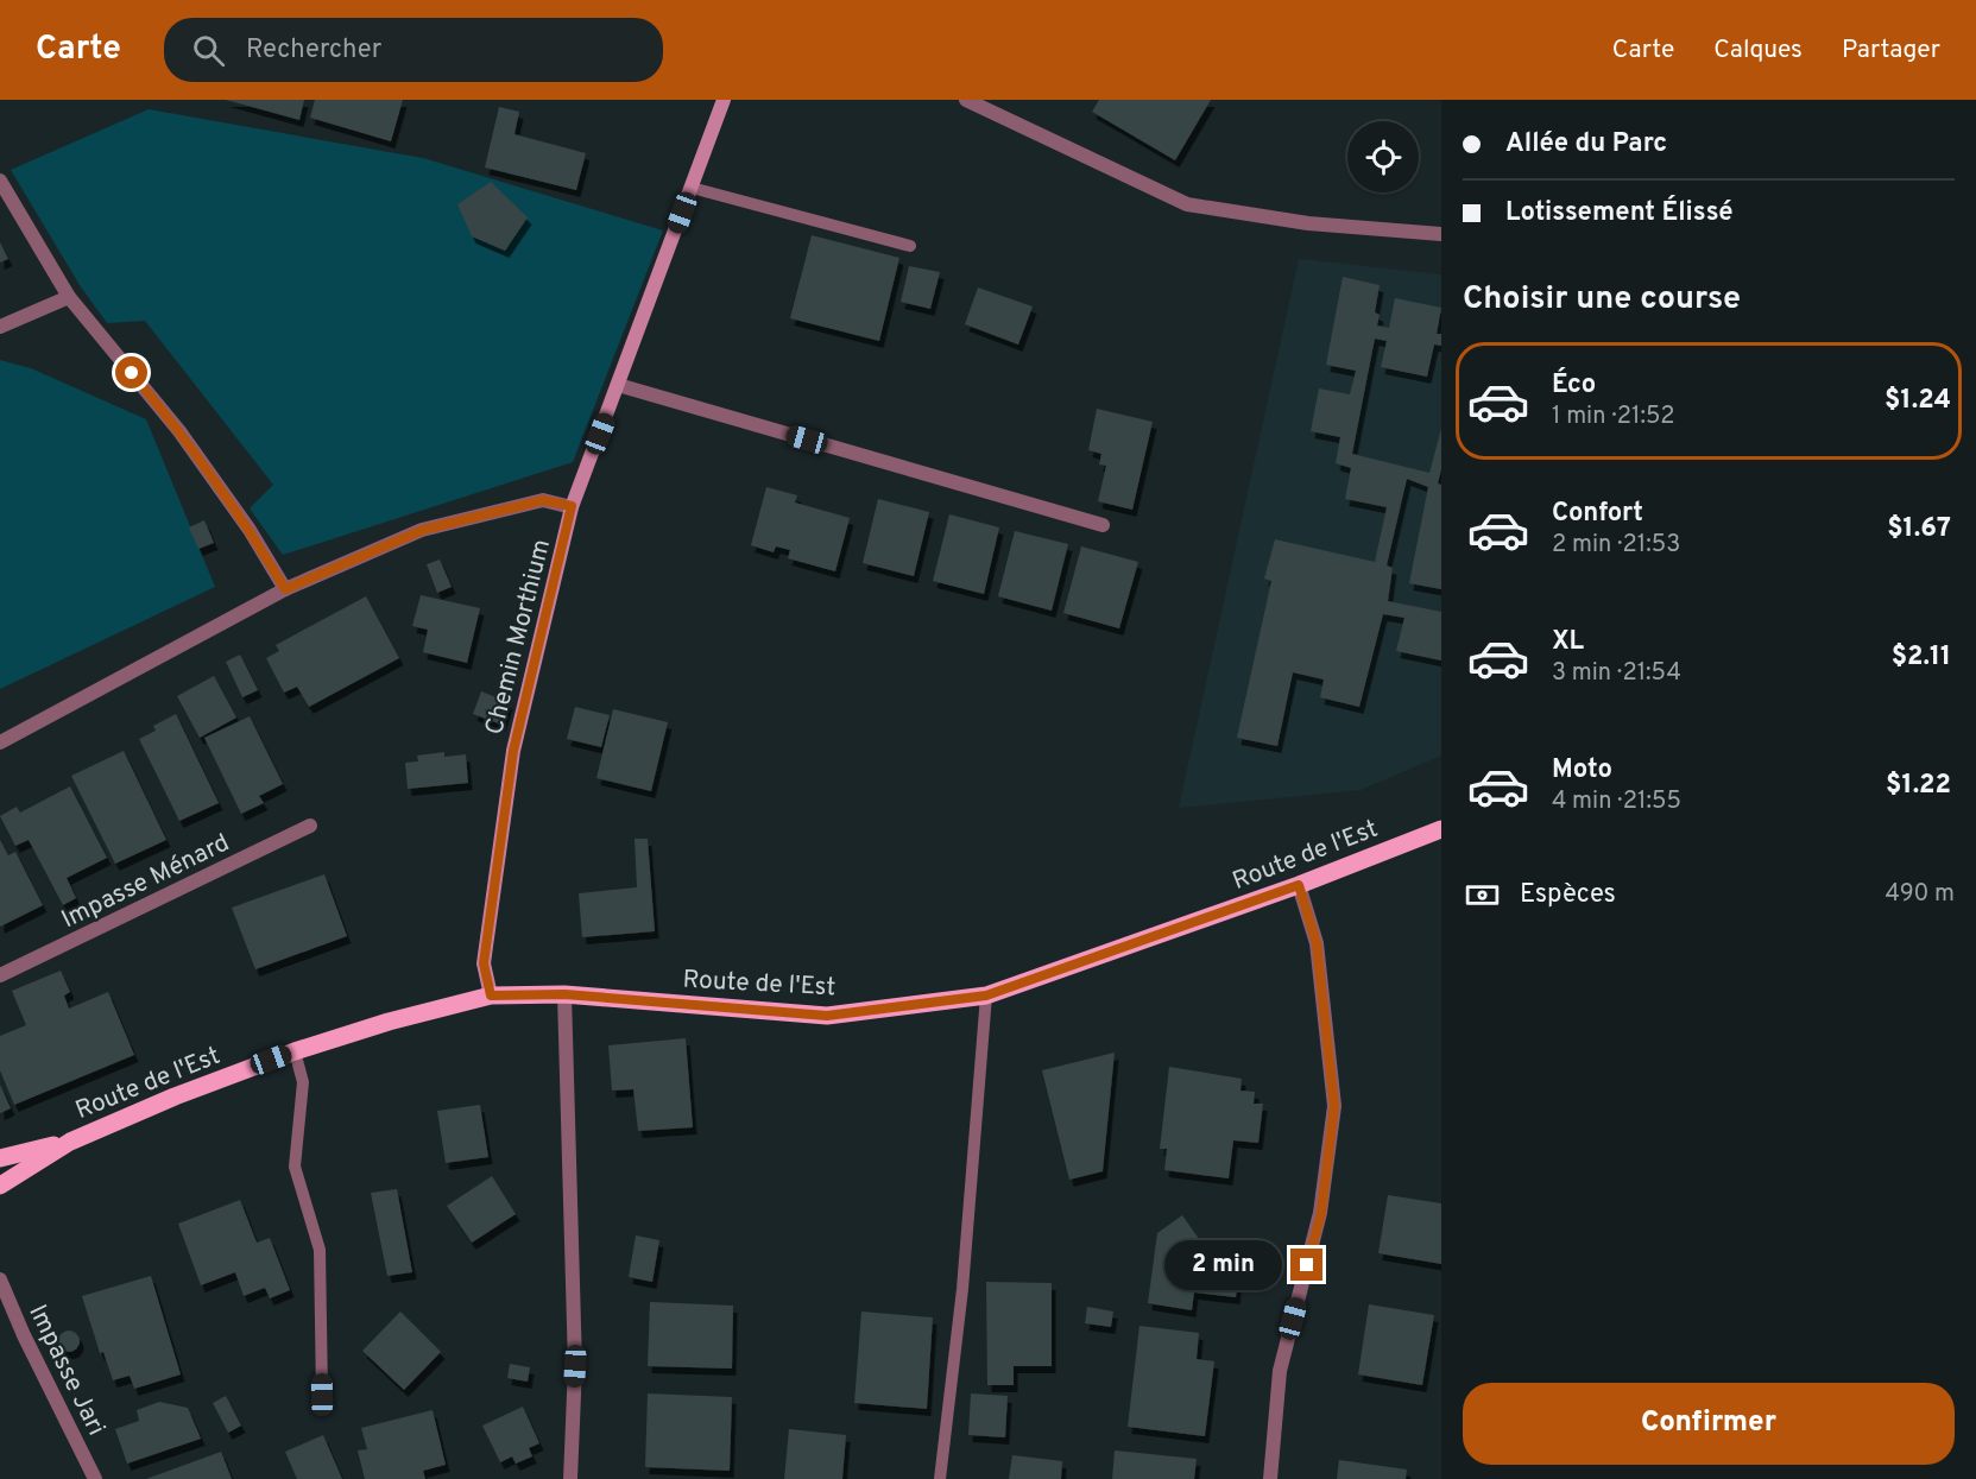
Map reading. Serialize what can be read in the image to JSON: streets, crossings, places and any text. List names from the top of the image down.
{
  "streets": {
    "main road": ["Route de l'Est"],
    "street": ["Chemin Morthium", "Impasse Ménard", "Impasse Jari"]
  },
  "crossings": [
    ["Chemin Morthium", "Route de l'Est"]
  ],
  "page": {
    "header": "Carte",
    "search": "Rechercher",
    "nav": ["Carte", "Calques", "Partager"],
    "banner": ["Allée du Parc", "Lotissement Élissé"],
    "heading": "Choisir une course",
    "list": [
      {
        "name": "Éco",
        "note": "1 min · 21:52",
        "value": "$1.24"
      },
      {
        "name": "Confort",
        "note": "2 min · 21:53",
        "value": "$1.67"
      },
      {
        "name": "XL",
        "note": "3 min · 21:54",
        "value": "$2.11"
      },
      {
        "name": "Moto",
        "note": "4 min · 21:55",
        "value": "$1.22"
      }
    ],
    "pay": ["Espèces", "490 m"],
    "bubble": "2 min",
    "buttons": "Confirmer"
  }
}
